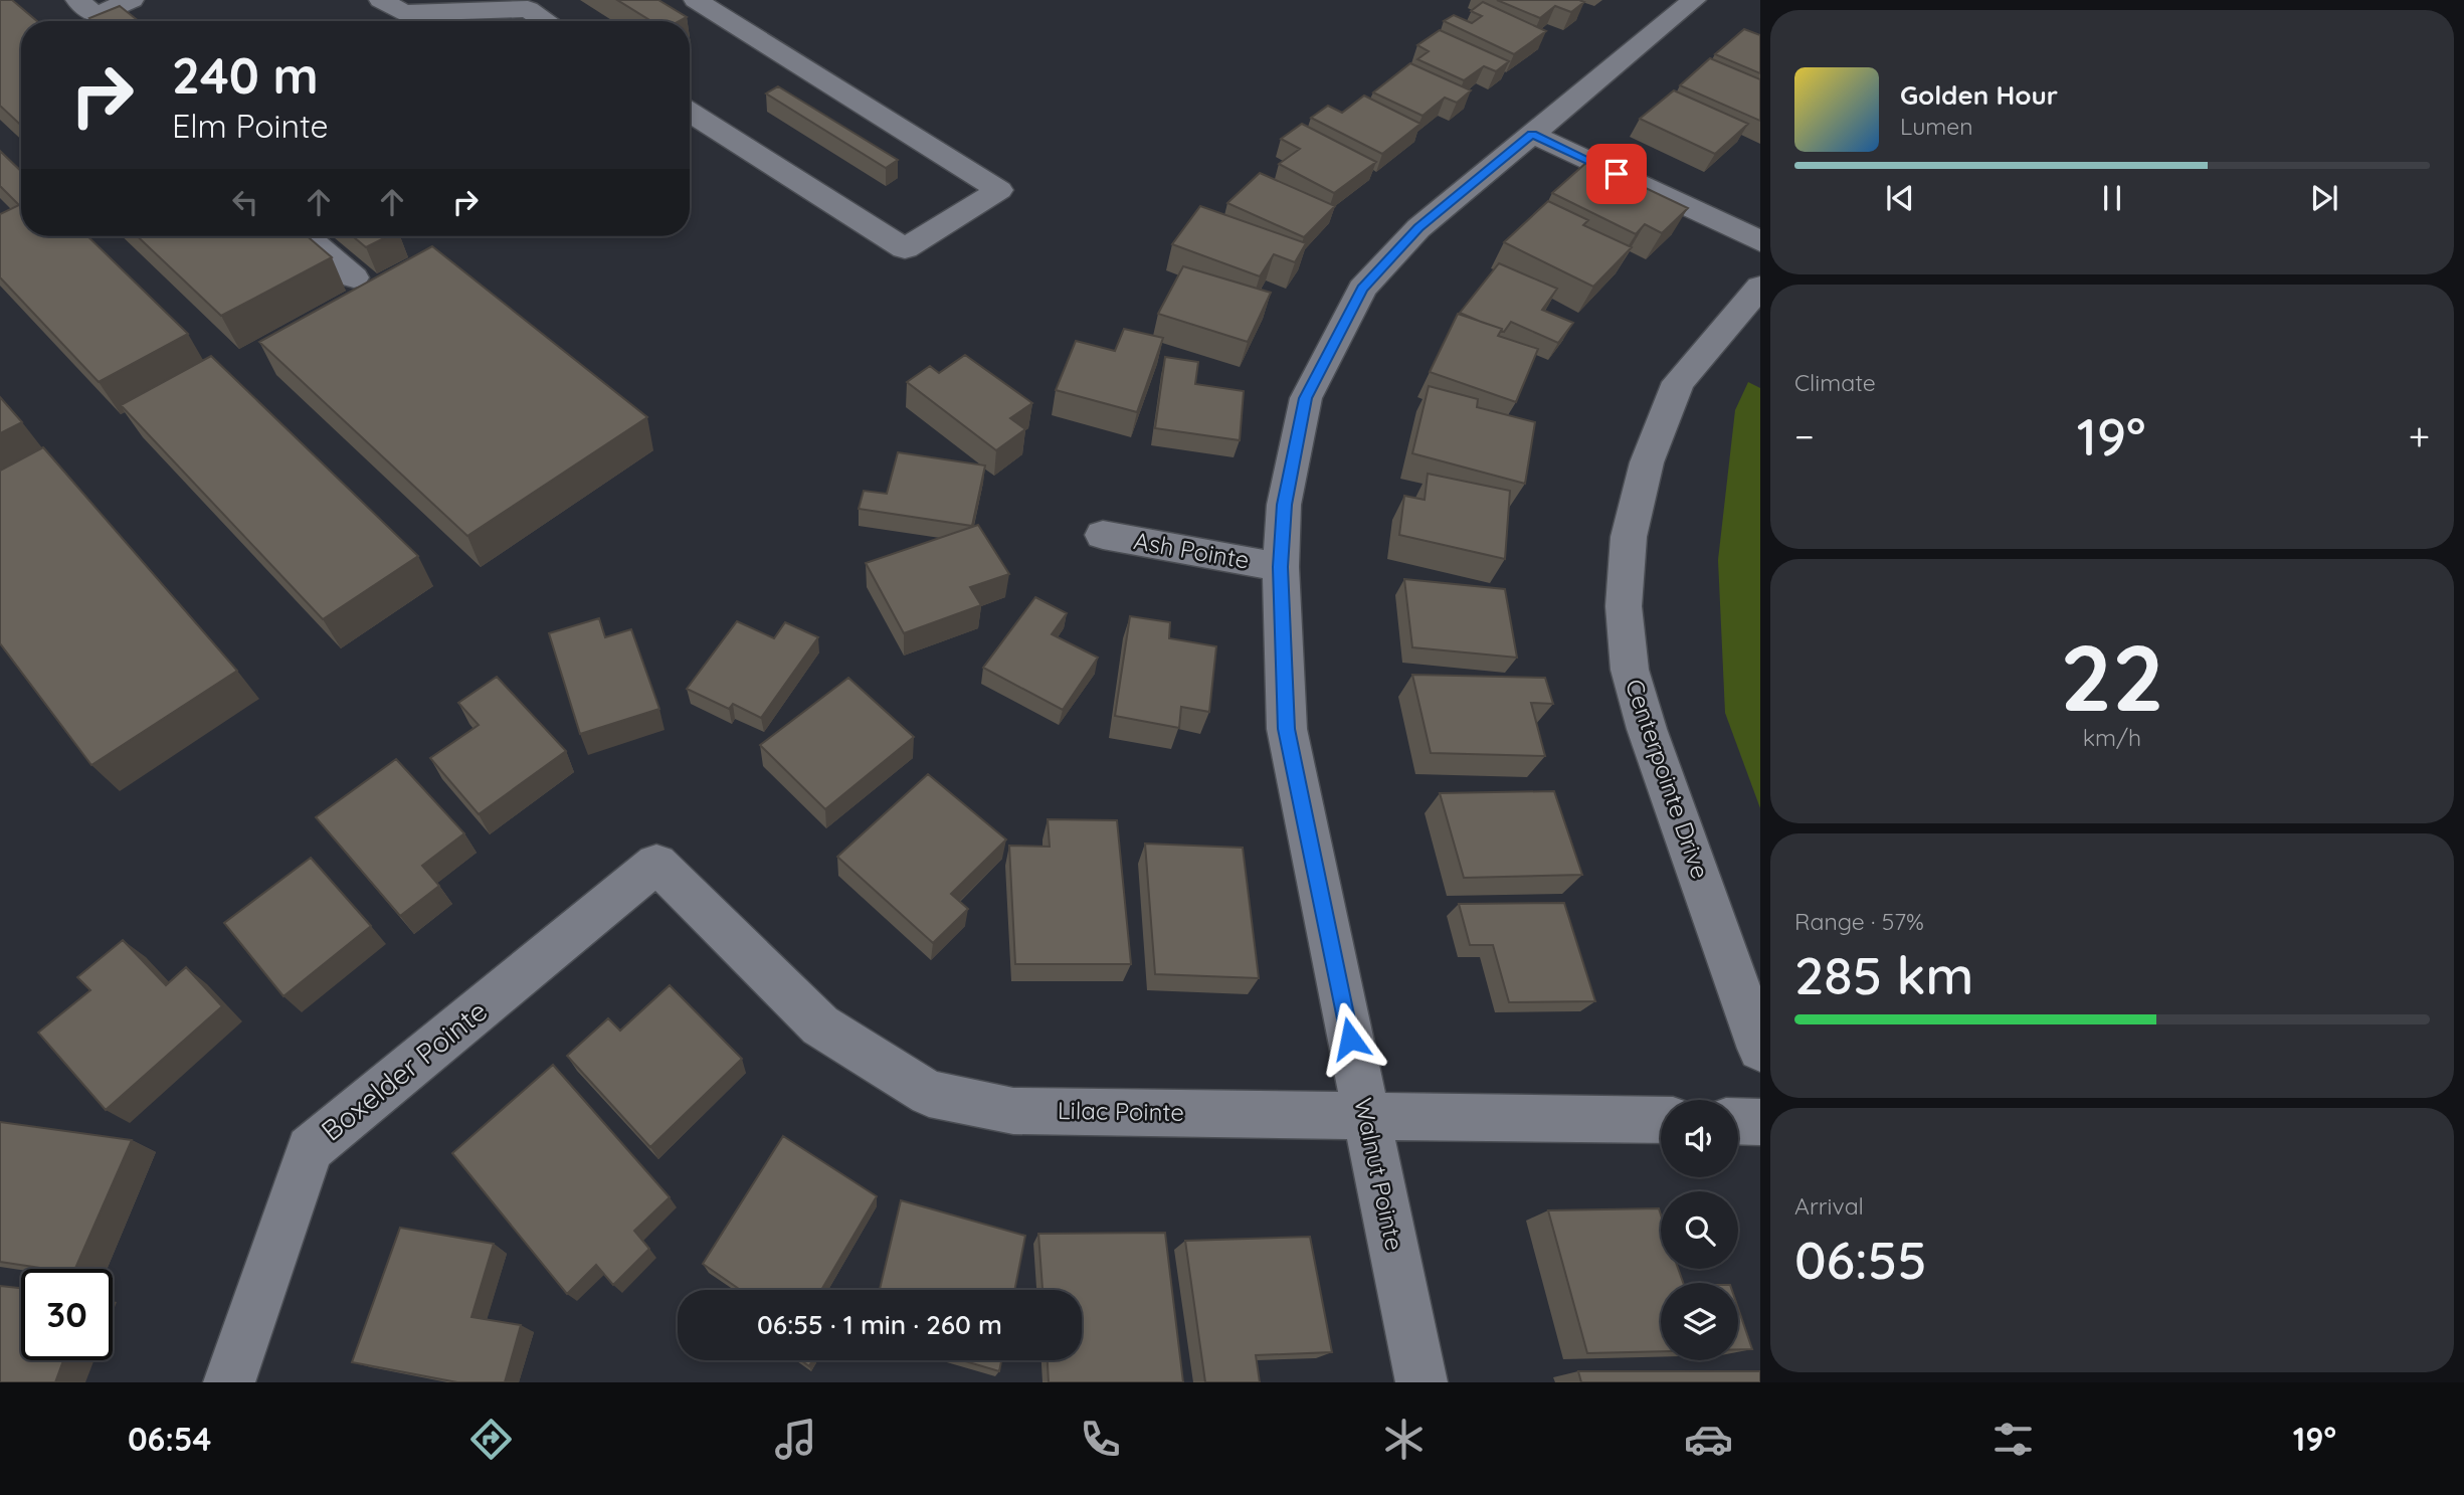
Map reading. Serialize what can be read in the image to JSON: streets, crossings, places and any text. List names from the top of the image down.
{
  "streets": {
    "street": [
      "Ash Pointe",
      "Centerpointe Drive",
      "Boxelder Pointe",
      "Lilac Pointe",
      "Walnut Pointe"
    ]
  },
  "crossings": [
    ["Ash Pointe", "Walnut Pointe"],
    ["Boxelder Pointe", "Lilac Pointe"],
    ["Lilac Pointe", "Walnut Pointe"]
  ],
  "page": {
    "turn": ["240 m", "Elm Pointe"],
    "song": ["Golden Hour", "Lumen"],
    "tile": [
      "Climate",
      ["22", "km/h"],
      ["Range · 57%", "285 km"],
      ["Arrival", "06:55"]
    ],
    "heat": ["−", "19°", "+"],
    "limit": "30",
    "trip": "06:55 · 1 min · 260 m",
    "tabs": ["06:54", "19°"]
  }
}
